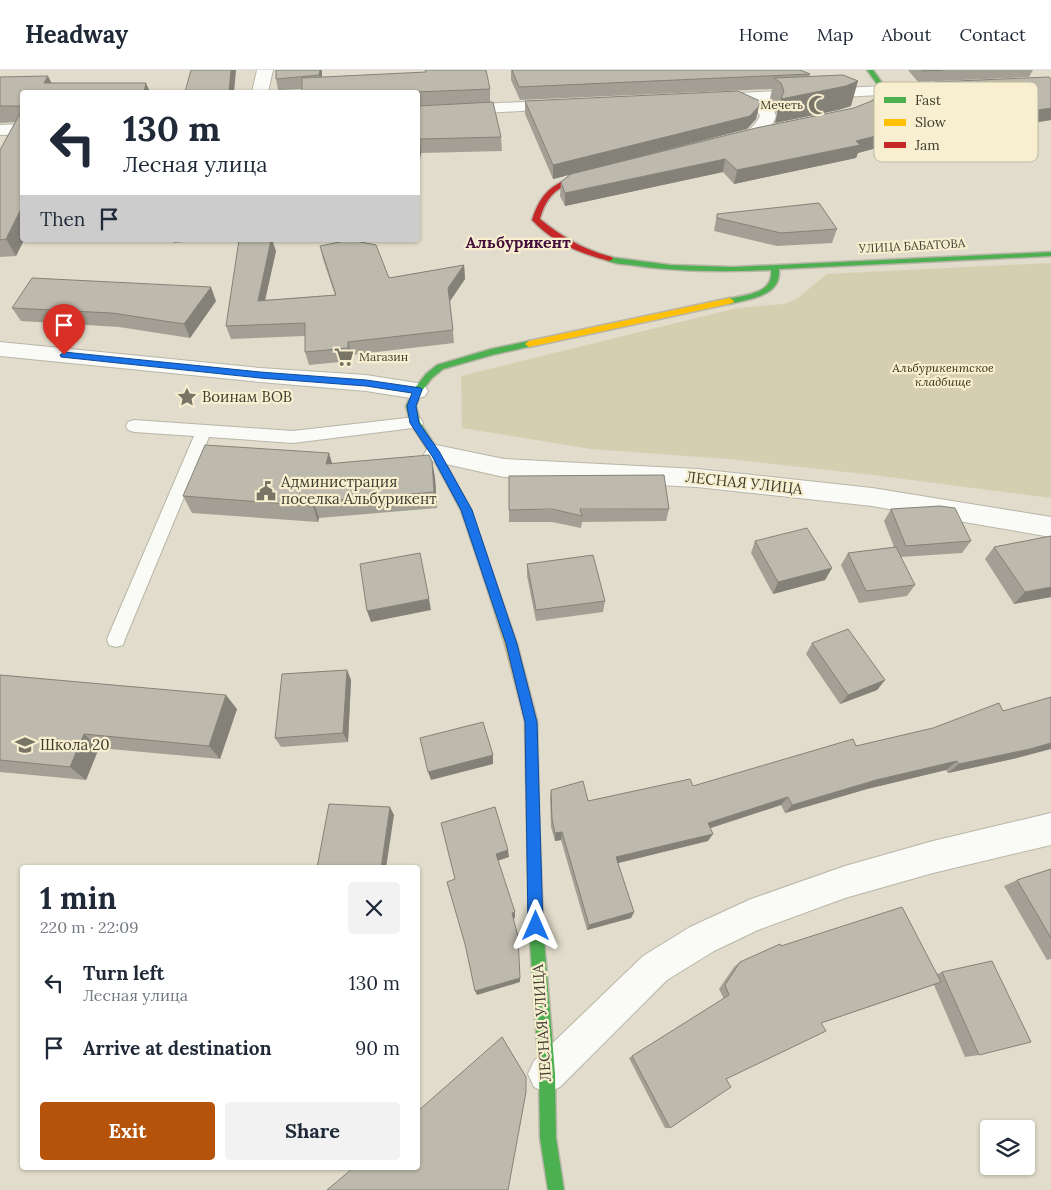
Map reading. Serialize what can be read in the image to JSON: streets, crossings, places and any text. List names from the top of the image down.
{
  "streets": {
    "street": ["УЛИЦА БАБАТОВА", "ЛЕСНАЯ УЛИЦА"]
  },
  "districts": ["Альбурикент"],
  "parks": ["Альбурикентское кладбище"],
  "places": {
    "mosque": ["Мечеть"],
    "supermarket": ["Магазин"],
    "place": ["Воинам ВОВ"],
    "public building": ["Администрация поселка Альбурикент"],
    "school or university": ["Школа 20"]
  },
  "legend": ["Fast", "Slow", "Jam"],
  "page": {
    "header": "Headway",
    "nav": [
      "Home",
      "Map",
      "About",
      "Contact"
    ],
    "turn": ["130 m", "Лесная улица"],
    "then": "Then",
    "heading": ["1 min", "220 m · 22:09"],
    "list": [
      {
        "name": "Turn left",
        "note": "Лесная улица",
        "value": "130 m"
      },
      {
        "name": "Arrive at destination",
        "value": "90 m"
      }
    ],
    "buttons": ["Exit", "Share"]
  }
}
